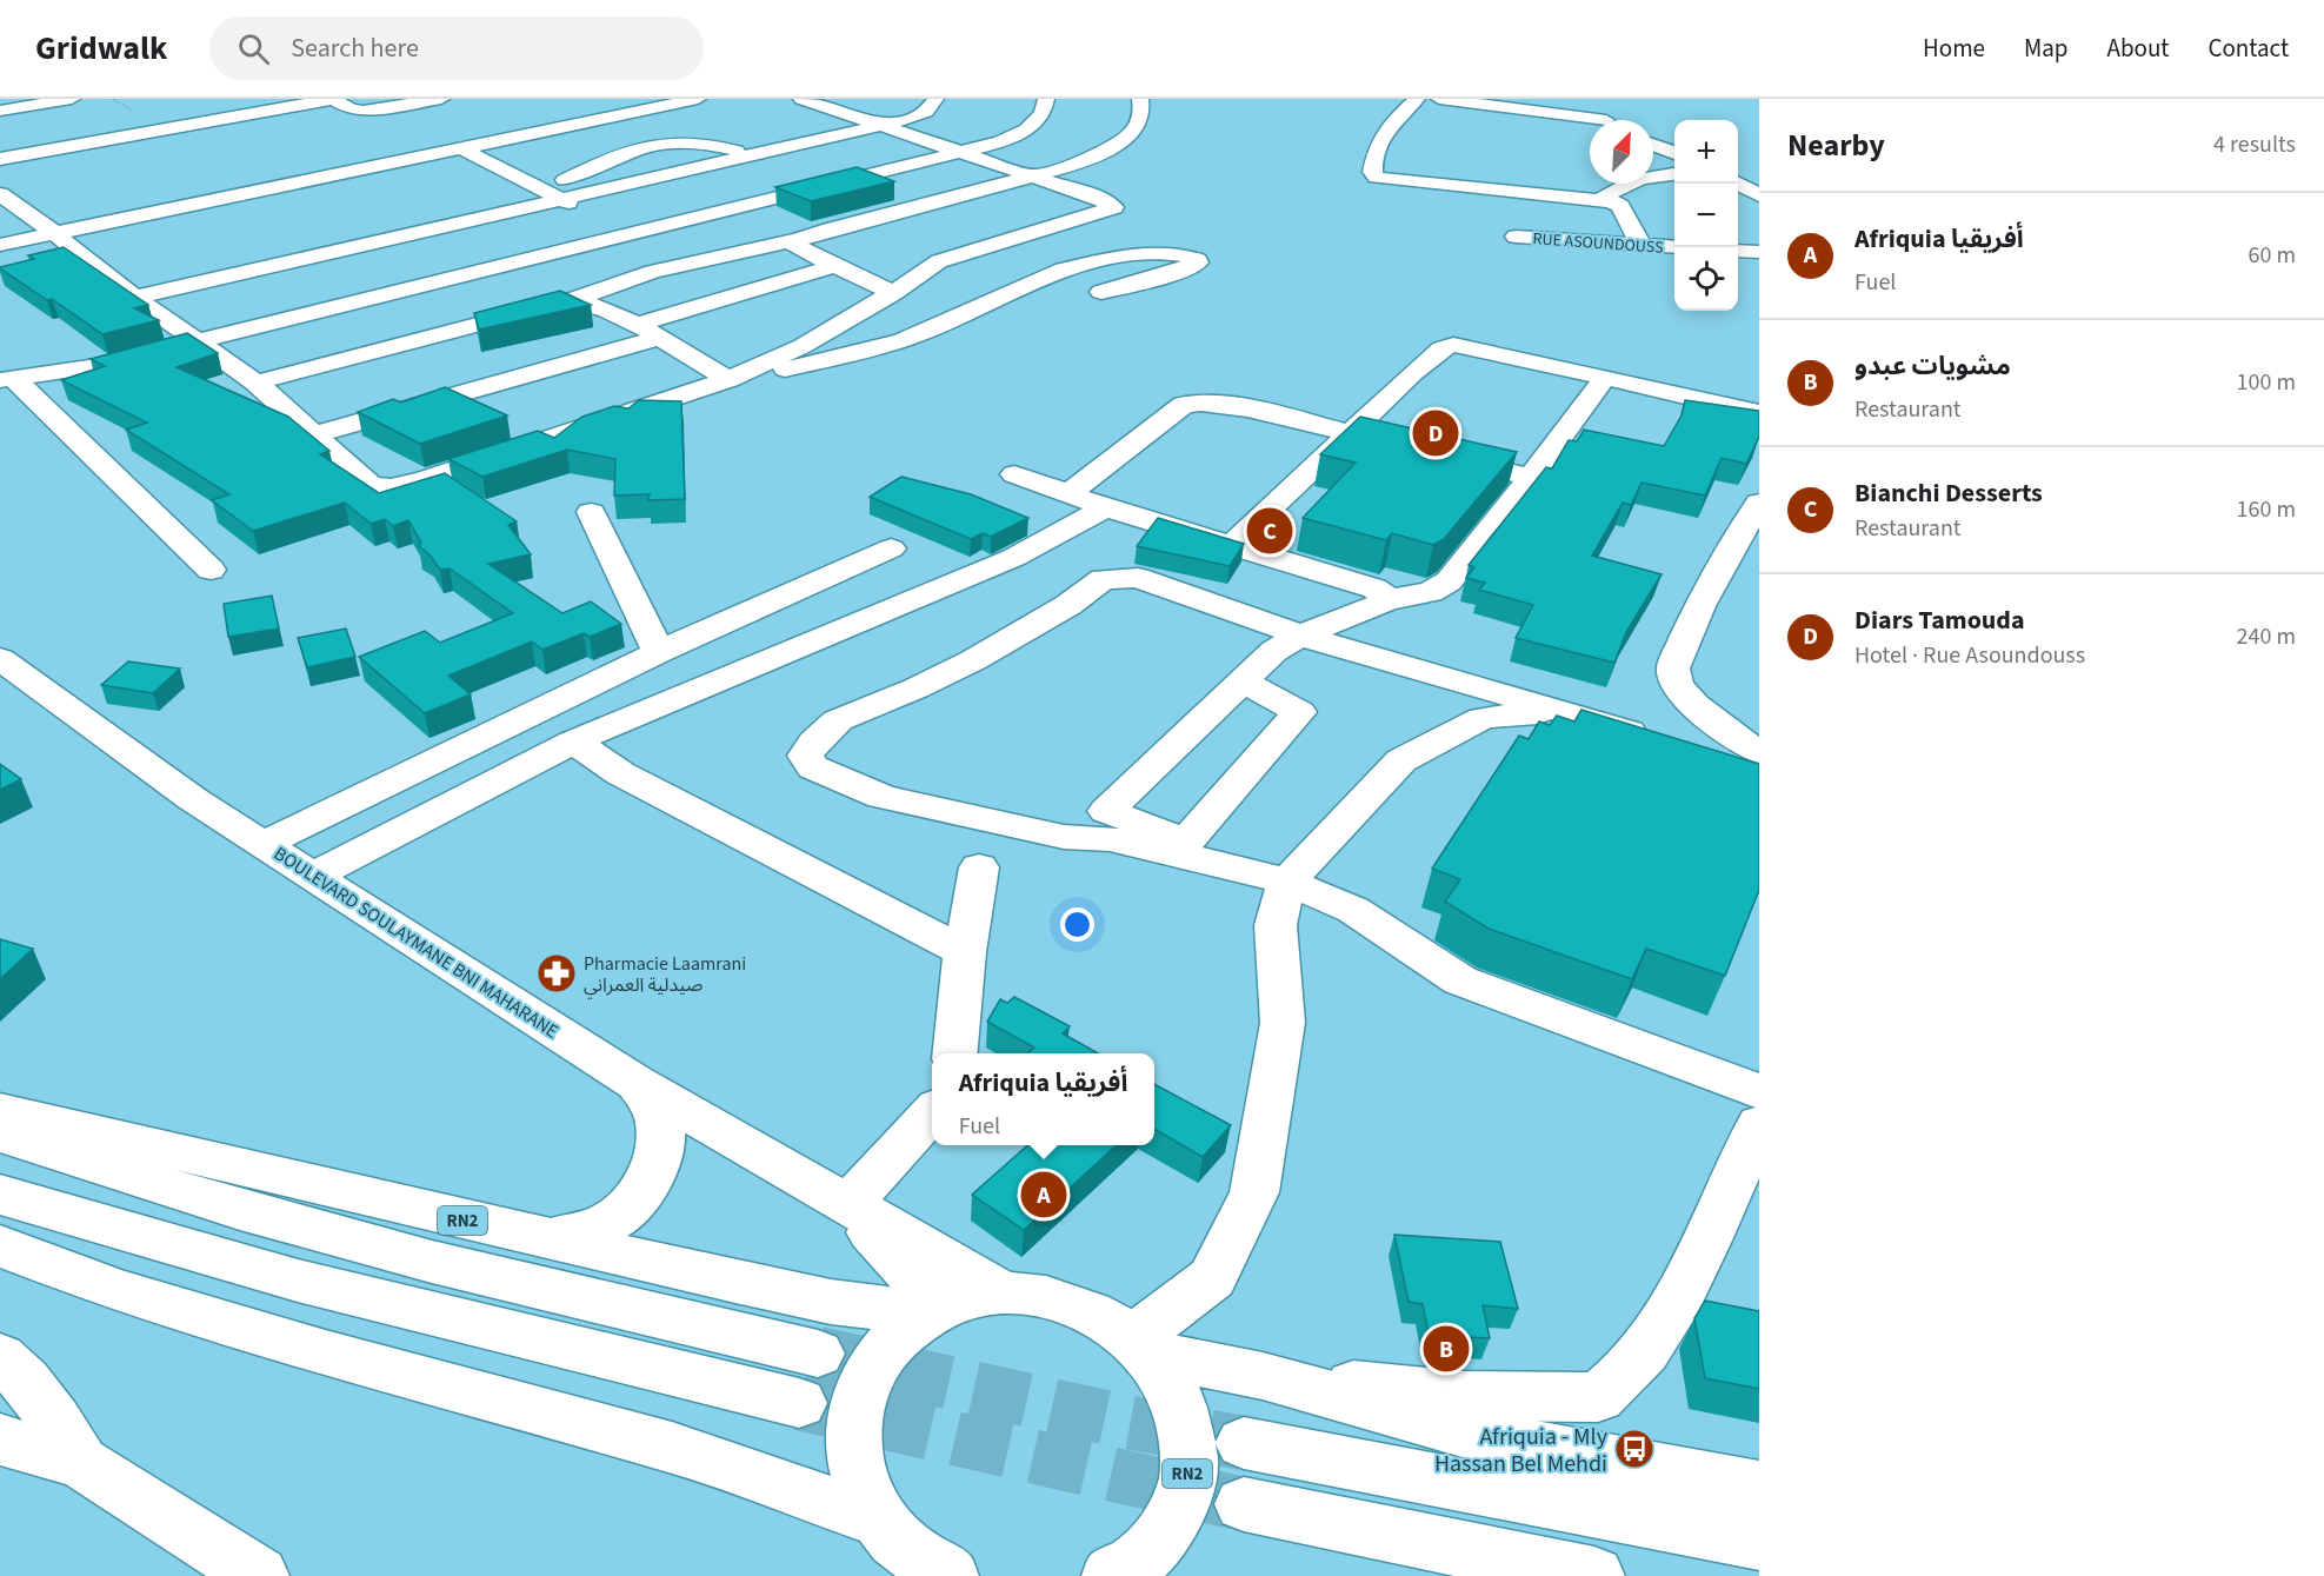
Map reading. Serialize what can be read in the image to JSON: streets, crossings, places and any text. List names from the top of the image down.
{
  "streets": {
    "main road": ["RUE ASOUNDOUSS", "BOULEVARD SOULAYMANE BNI MAHARANE", "RN2"]
  },
  "crossings": [
    ["BOULEVARD SOULAYMANE BNI MAHARANE", "RN2"]
  ],
  "places": {
    "pharmacy": ["Pharmacie Laamrani صيدلية العمراني"],
    "bus stop": ["Afriquia - Mly Hassan Bel Mehdi"]
  },
  "north": "top right",
  "page": {
    "header": "Gridwalk",
    "search": "Search here",
    "nav": [
      "Home",
      "Map",
      "About",
      "Contact"
    ],
    "heading": ["Nearby", "4 results"],
    "map_buttons": ["+", "−"],
    "list": [
      {
        "mark": "A",
        "name": "Afriquia أفريقيا",
        "note": "Fuel",
        "value": "60 m"
      },
      {
        "mark": "B",
        "name": "مشويات عبدو",
        "note": "Restaurant",
        "value": "100 m"
      },
      {
        "mark": "C",
        "name": "Bianchi Desserts",
        "note": "Restaurant",
        "value": "160 m"
      },
      {
        "mark": "D",
        "name": "Diars Tamouda",
        "note": "Hotel · Rue Asoundouss",
        "value": "240 m"
      }
    ],
    "pins": [
      "D",
      "C",
      "A",
      "B"
    ],
    "popup": ["Afriquia أفريقيا", "Fuel"]
  }
}
